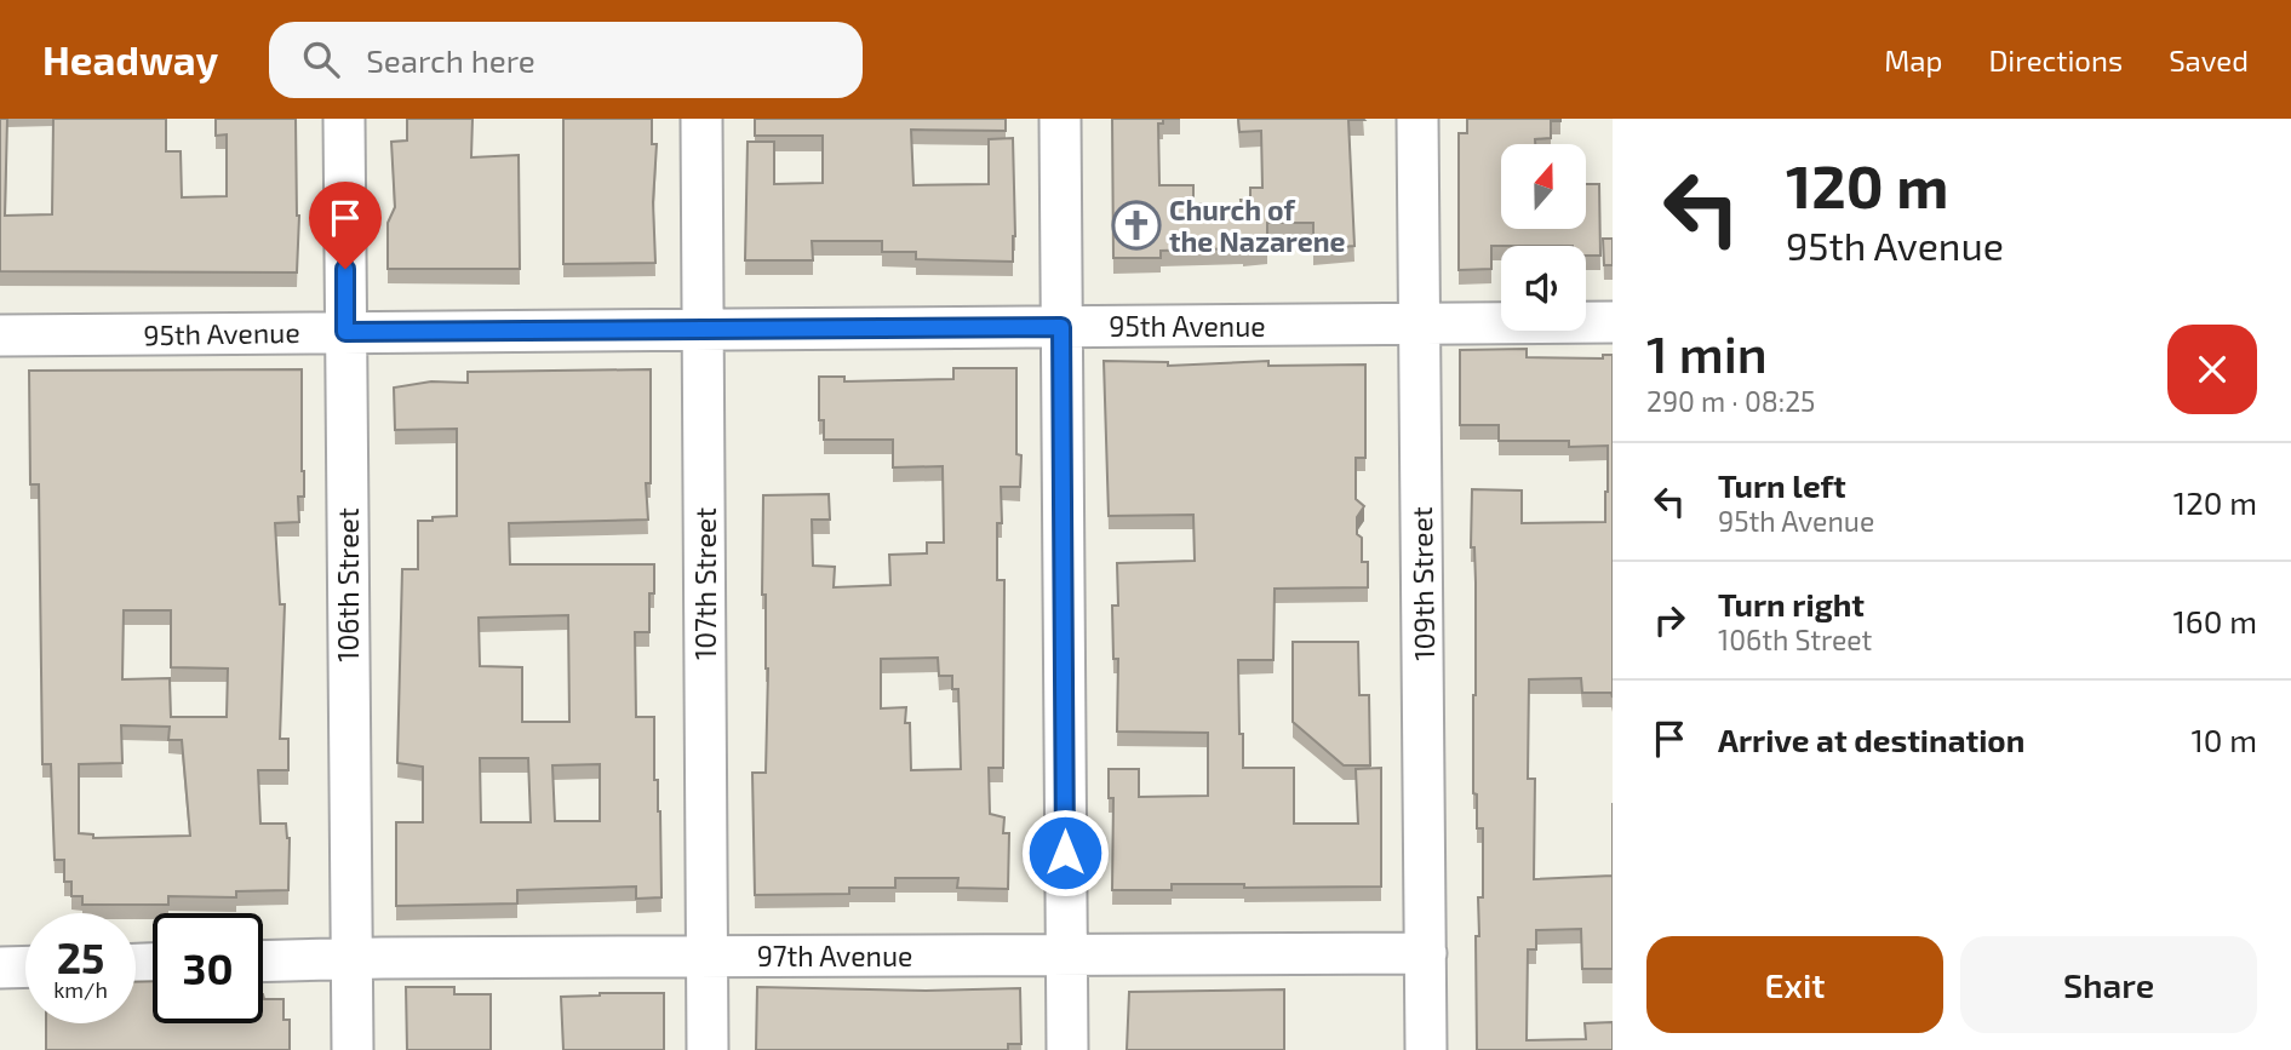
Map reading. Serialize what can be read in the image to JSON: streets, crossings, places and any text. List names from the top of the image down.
{
  "streets": {
    "street": [
      "95th Avenue",
      "107th Street",
      "109th Street",
      "106th Street",
      "97th Avenue"
    ]
  },
  "crossings": [
    ["95th Avenue", "107th Street"],
    ["95th Avenue", "109th Street"],
    ["95th Avenue", "106th Street"],
    ["107th Street", "97th Avenue"],
    ["109th Street", "97th Avenue"],
    ["106th Street", "97th Avenue"]
  ],
  "places": {
    "church": ["Church of the Nazarene"]
  },
  "north": "top",
  "page": {
    "header": "Headway",
    "search": "Search here",
    "nav": ["Map", "Directions", "Saved"],
    "turn": ["120 m", "95th Avenue"],
    "heading": ["1 min", "290 m · 08:25"],
    "list": [
      {
        "name": "Turn left",
        "note": "95th Avenue",
        "value": "120 m"
      },
      {
        "name": "Turn right",
        "note": "106th Street",
        "value": "160 m"
      },
      {
        "name": "Arrive at destination",
        "value": "10 m"
      }
    ],
    "speed": "25 km/h",
    "limit": "30",
    "buttons": ["Exit", "Share"]
  }
}
